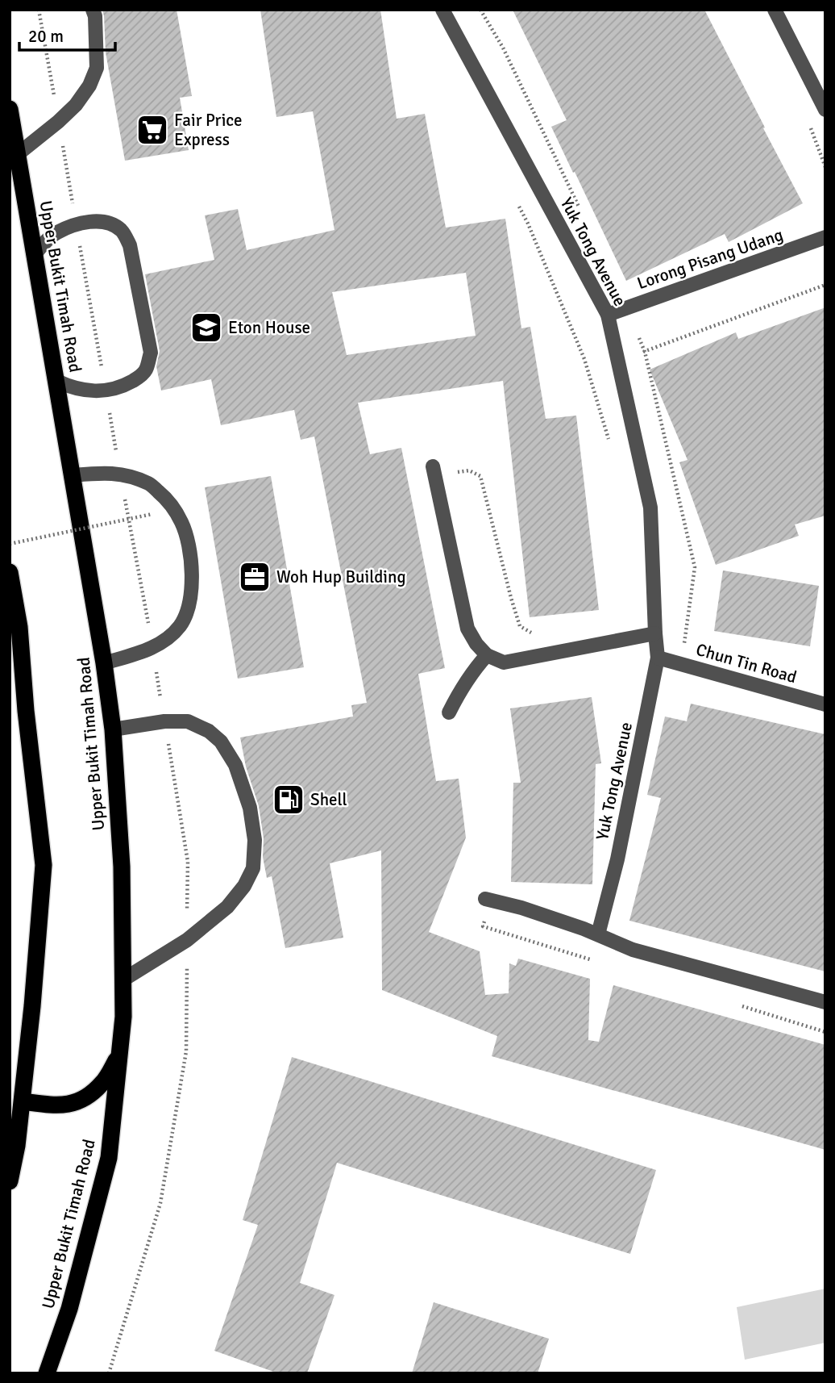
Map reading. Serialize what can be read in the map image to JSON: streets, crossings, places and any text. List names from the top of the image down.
{
  "streets": {
    "highway": ["Upper Bukit Timah Road"],
    "street": ["Yuk Tong Avenue", "Lorong Pisang Udang", "Chun Tin Road"]
  },
  "crossings": [
    ["Yuk Tong Avenue", "Lorong Pisang Udang"],
    ["Yuk Tong Avenue", "Chun Tin Road"]
  ],
  "places": {
    "supermarket": ["Fair Price Express"],
    "school or university": ["Eton House"],
    "office": ["Woh Hup Building"],
    "fuel station": ["Shell"]
  },
  "scale_bar": "20 m"
}
